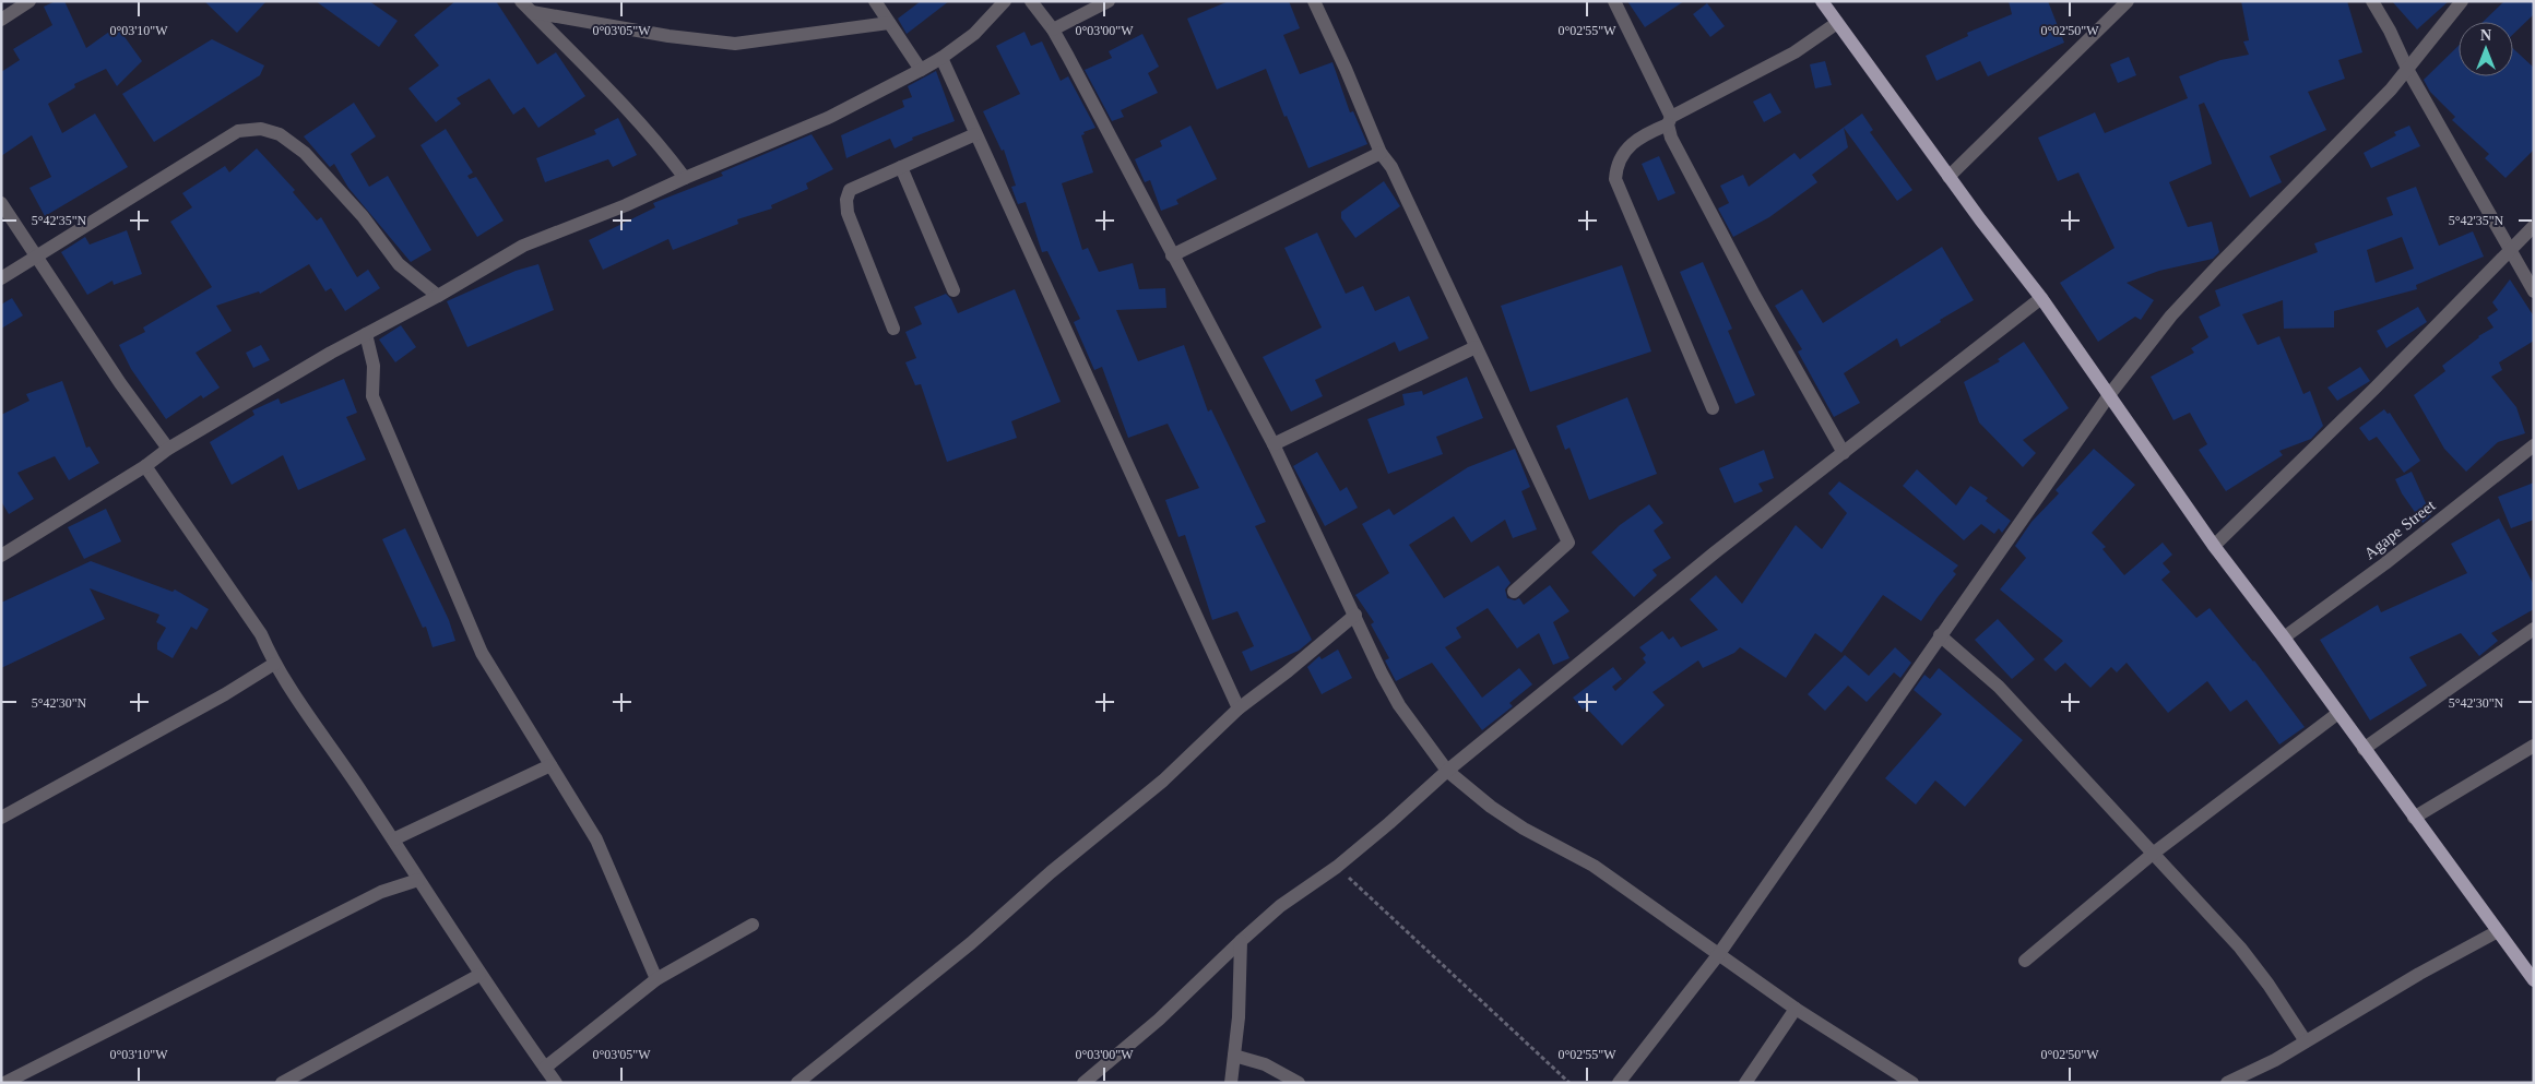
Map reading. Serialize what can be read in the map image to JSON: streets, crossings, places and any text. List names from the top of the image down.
{
  "streets": {
    "street": ["Agape Street"]
  },
  "north": "top",
  "coordinates": [
    "0°03'10\"W",
    "0°03'05\"W",
    "0°03'00\"W",
    "0°02'55\"W",
    "0°02'50\"W",
    "5°42'35\"N",
    "5°42'30\"N"
  ]
}
